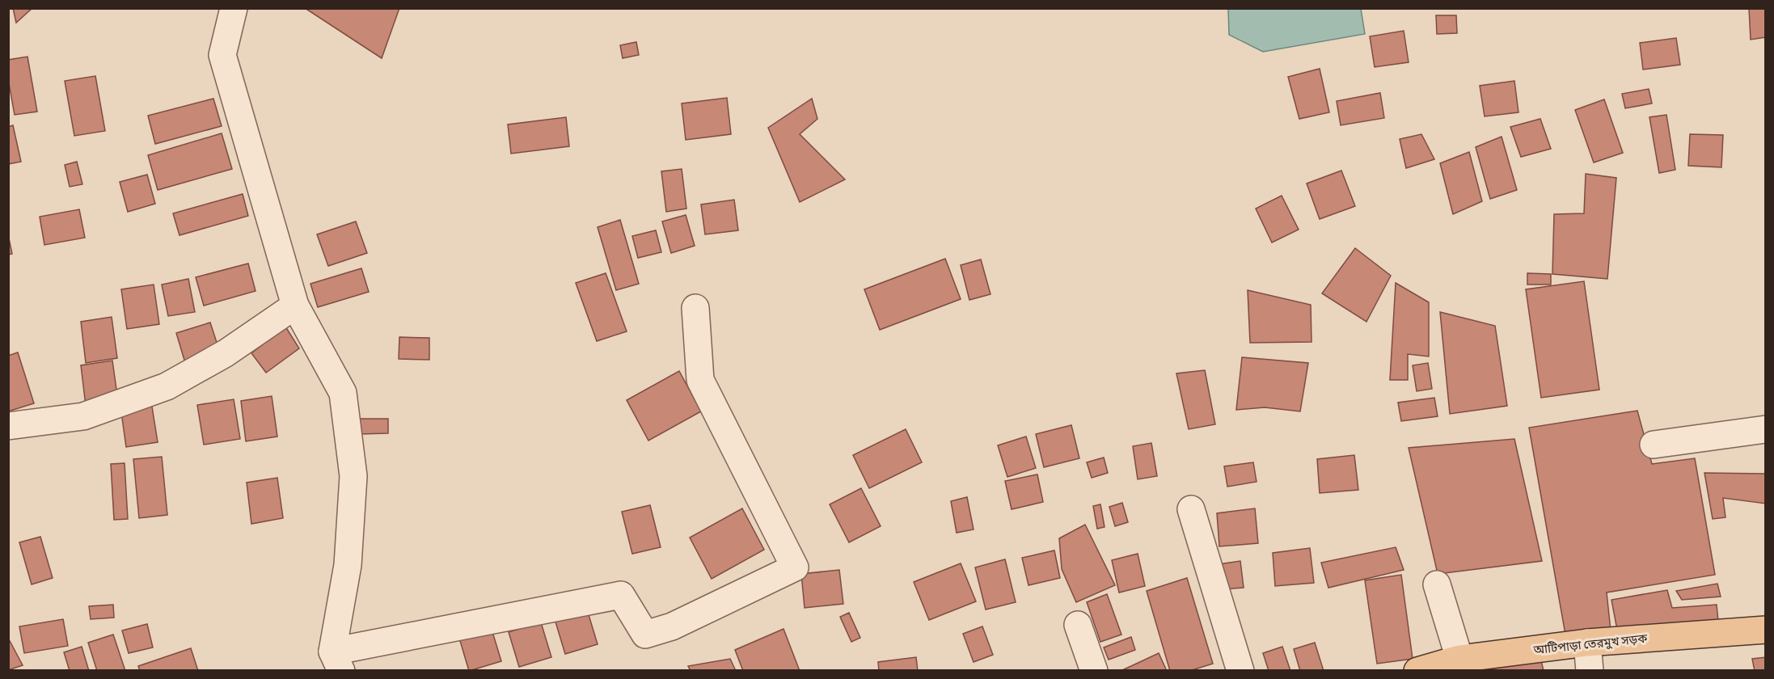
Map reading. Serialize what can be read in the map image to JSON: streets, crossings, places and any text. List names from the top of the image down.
{
  "streets": {
    "main road": ["আটিপাড়া তেরমুখ সড়ক"]
  }
}
